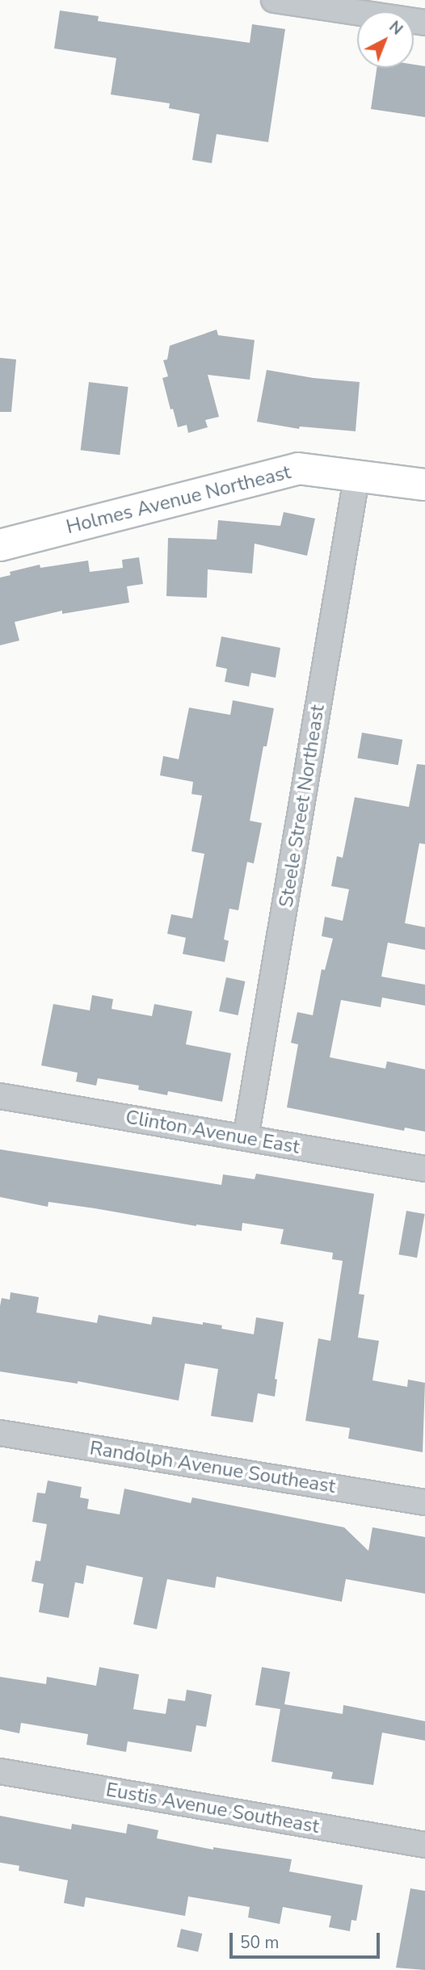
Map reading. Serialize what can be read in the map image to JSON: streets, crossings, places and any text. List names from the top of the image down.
{
  "streets": {
    "main road": ["Holmes Avenue Northeast"],
    "street": [
      "Steele Street Northeast",
      "Clinton Avenue East",
      "Randolph Avenue Southeast",
      "Eustis Avenue Southeast"
    ]
  },
  "crossings": [
    ["Holmes Avenue Northeast", "Steele Street Northeast"],
    ["Steele Street Northeast", "Clinton Avenue East"]
  ],
  "scale_bar": "50 m",
  "north": "top right"
}
